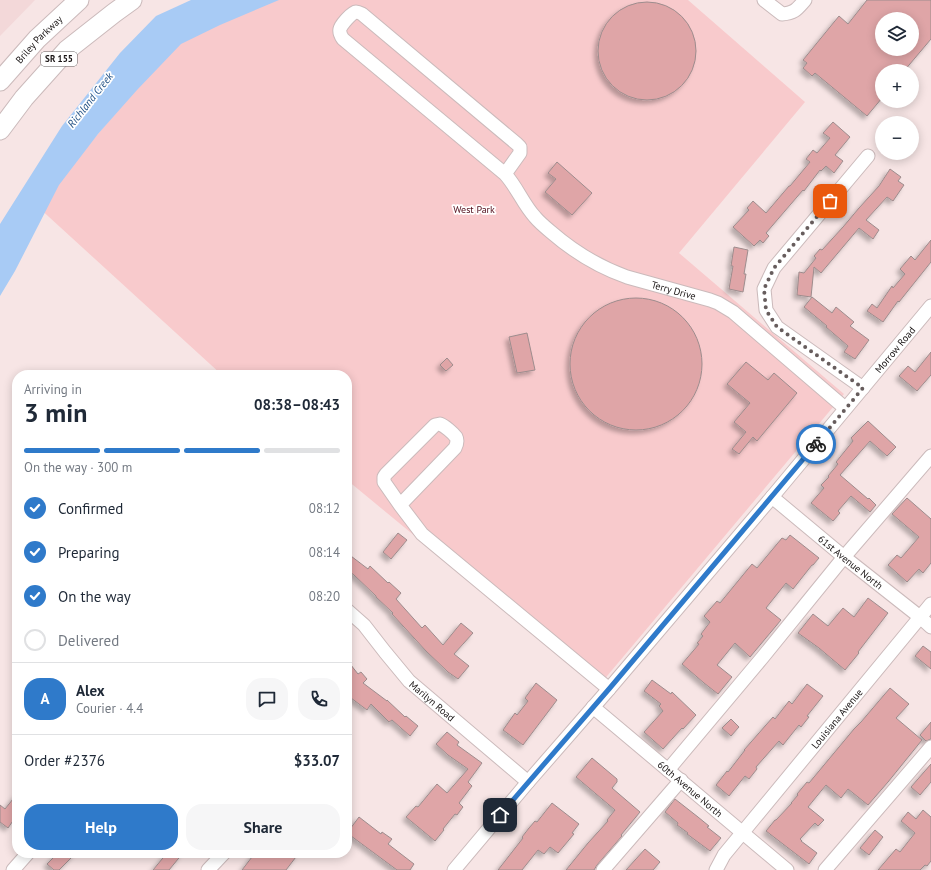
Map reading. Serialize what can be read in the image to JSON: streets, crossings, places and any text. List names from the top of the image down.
{
  "streets": {
    "highway": ["Briley Parkway", "SR 155"],
    "street": [
      "Terry Drive",
      "Morrow Road",
      "61st Avenue North",
      "Marilyn Road",
      "Louisiana Avenue",
      "60th Avenue North"
    ]
  },
  "crossings": [
    ["Terry Drive", "Morrow Road"],
    ["Morrow Road", "61st Avenue North"],
    ["Morrow Road", "Marilyn Road"],
    ["Morrow Road", "60th Avenue North"],
    ["61st Avenue North", "Louisiana Avenue"],
    ["Louisiana Avenue", "60th Avenue North"]
  ],
  "water": ["Richland Creek"],
  "parks": ["West Park"],
  "page": {
    "map_buttons": ["+", "−"],
    "heading": ["3 min", "Arriving in", "08:38–08:43"],
    "panel": [
      "Alex",
      "Courier · 4.4",
      "Order #2376",
      "$33.07"
    ],
    "bar": "On the way · 300 m",
    "list": [
      ["Confirmed", "08:12"],
      ["Preparing", "08:14"],
      ["On the way", "08:20"],
      "Delivered"
    ],
    "round": "A",
    "buttons": ["Help", "Share"]
  }
}
